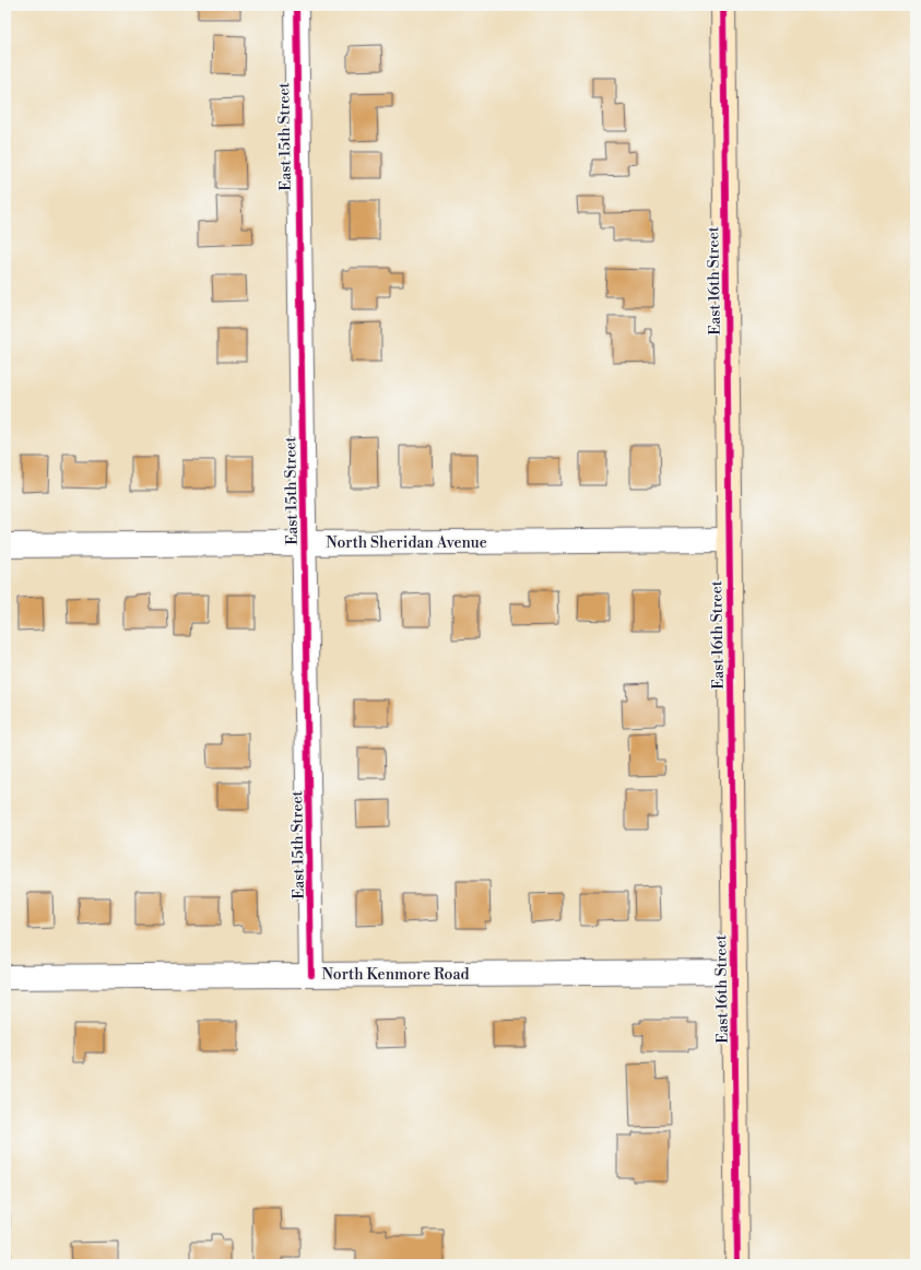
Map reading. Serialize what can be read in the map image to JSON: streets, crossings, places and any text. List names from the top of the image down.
{
  "streets": {
    "street": [
      "East 15th Street",
      "East 16th Street",
      "North Sheridan Avenue",
      "North Kenmore Road"
    ]
  },
  "crossings": [
    ["East 15th Street", "North Sheridan Avenue"],
    ["East 15th Street", "North Kenmore Road"],
    ["East 16th Street", "North Sheridan Avenue"],
    ["East 16th Street", "North Kenmore Road"]
  ]
}
